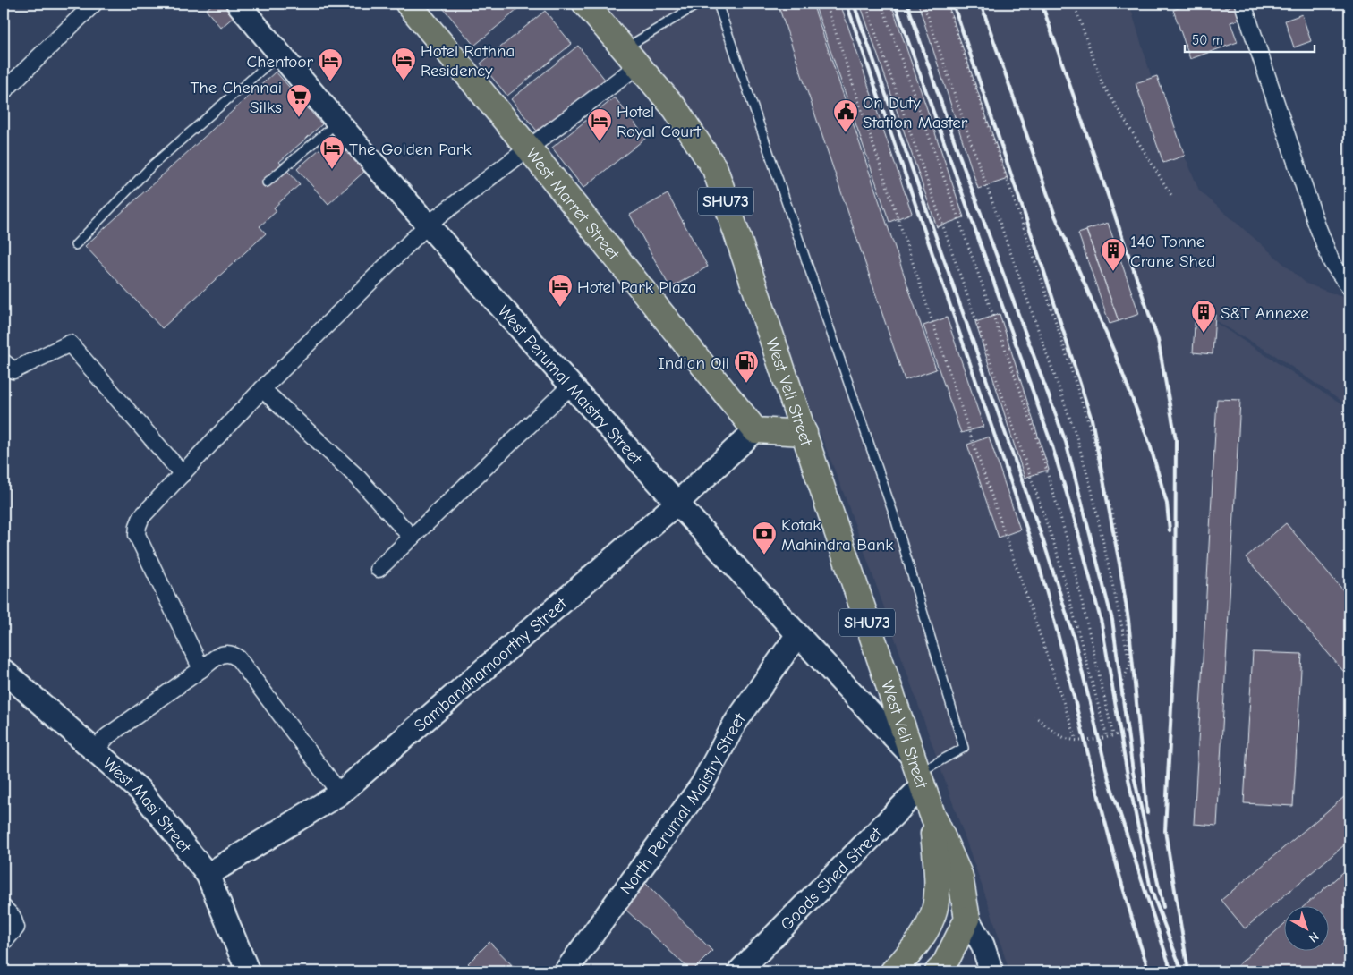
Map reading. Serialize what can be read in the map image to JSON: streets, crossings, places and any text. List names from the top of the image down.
{
  "streets": {
    "main road": ["SHU73", "West Marret Street", "West Veli Street"],
    "street": [
      "West Perumal Maistry Street",
      "Sambandhamoorthy Street",
      "North Perumal Maistry Street",
      "West Masi Street",
      "Goods Shed Street"
    ]
  },
  "crossings": [
    ["SHU73", "West Veli Street"],
    ["West Marret Street", "Sambandhamoorthy Street"],
    ["West Perumal Maistry Street", "West Veli Street"],
    ["West Perumal Maistry Street", "Sambandhamoorthy Street"],
    ["West Perumal Maistry Street", "North Perumal Maistry Street"],
    ["West Perumal Maistry Street", "Goods Shed Street"],
    ["West Veli Street", "Goods Shed Street"],
    ["Sambandhamoorthy Street", "West Masi Street"]
  ],
  "places": {
    "hotel": [
      "Hotel Rathna Residency",
      "Chentoor",
      "Hotel Royal Court",
      "The Golden Park",
      "Hotel Park Plaza"
    ],
    "supermarket": ["The Chennai Silks"],
    "public building": ["On Duty Station Master"],
    "building": ["140 Tonne Crane Shed", "S&T Annexe"],
    "fuel station": ["Indian Oil"],
    "bank": ["Kotak Mahindra Bank"]
  },
  "scale_bar": "50 m",
  "north": "bottom right"
}
